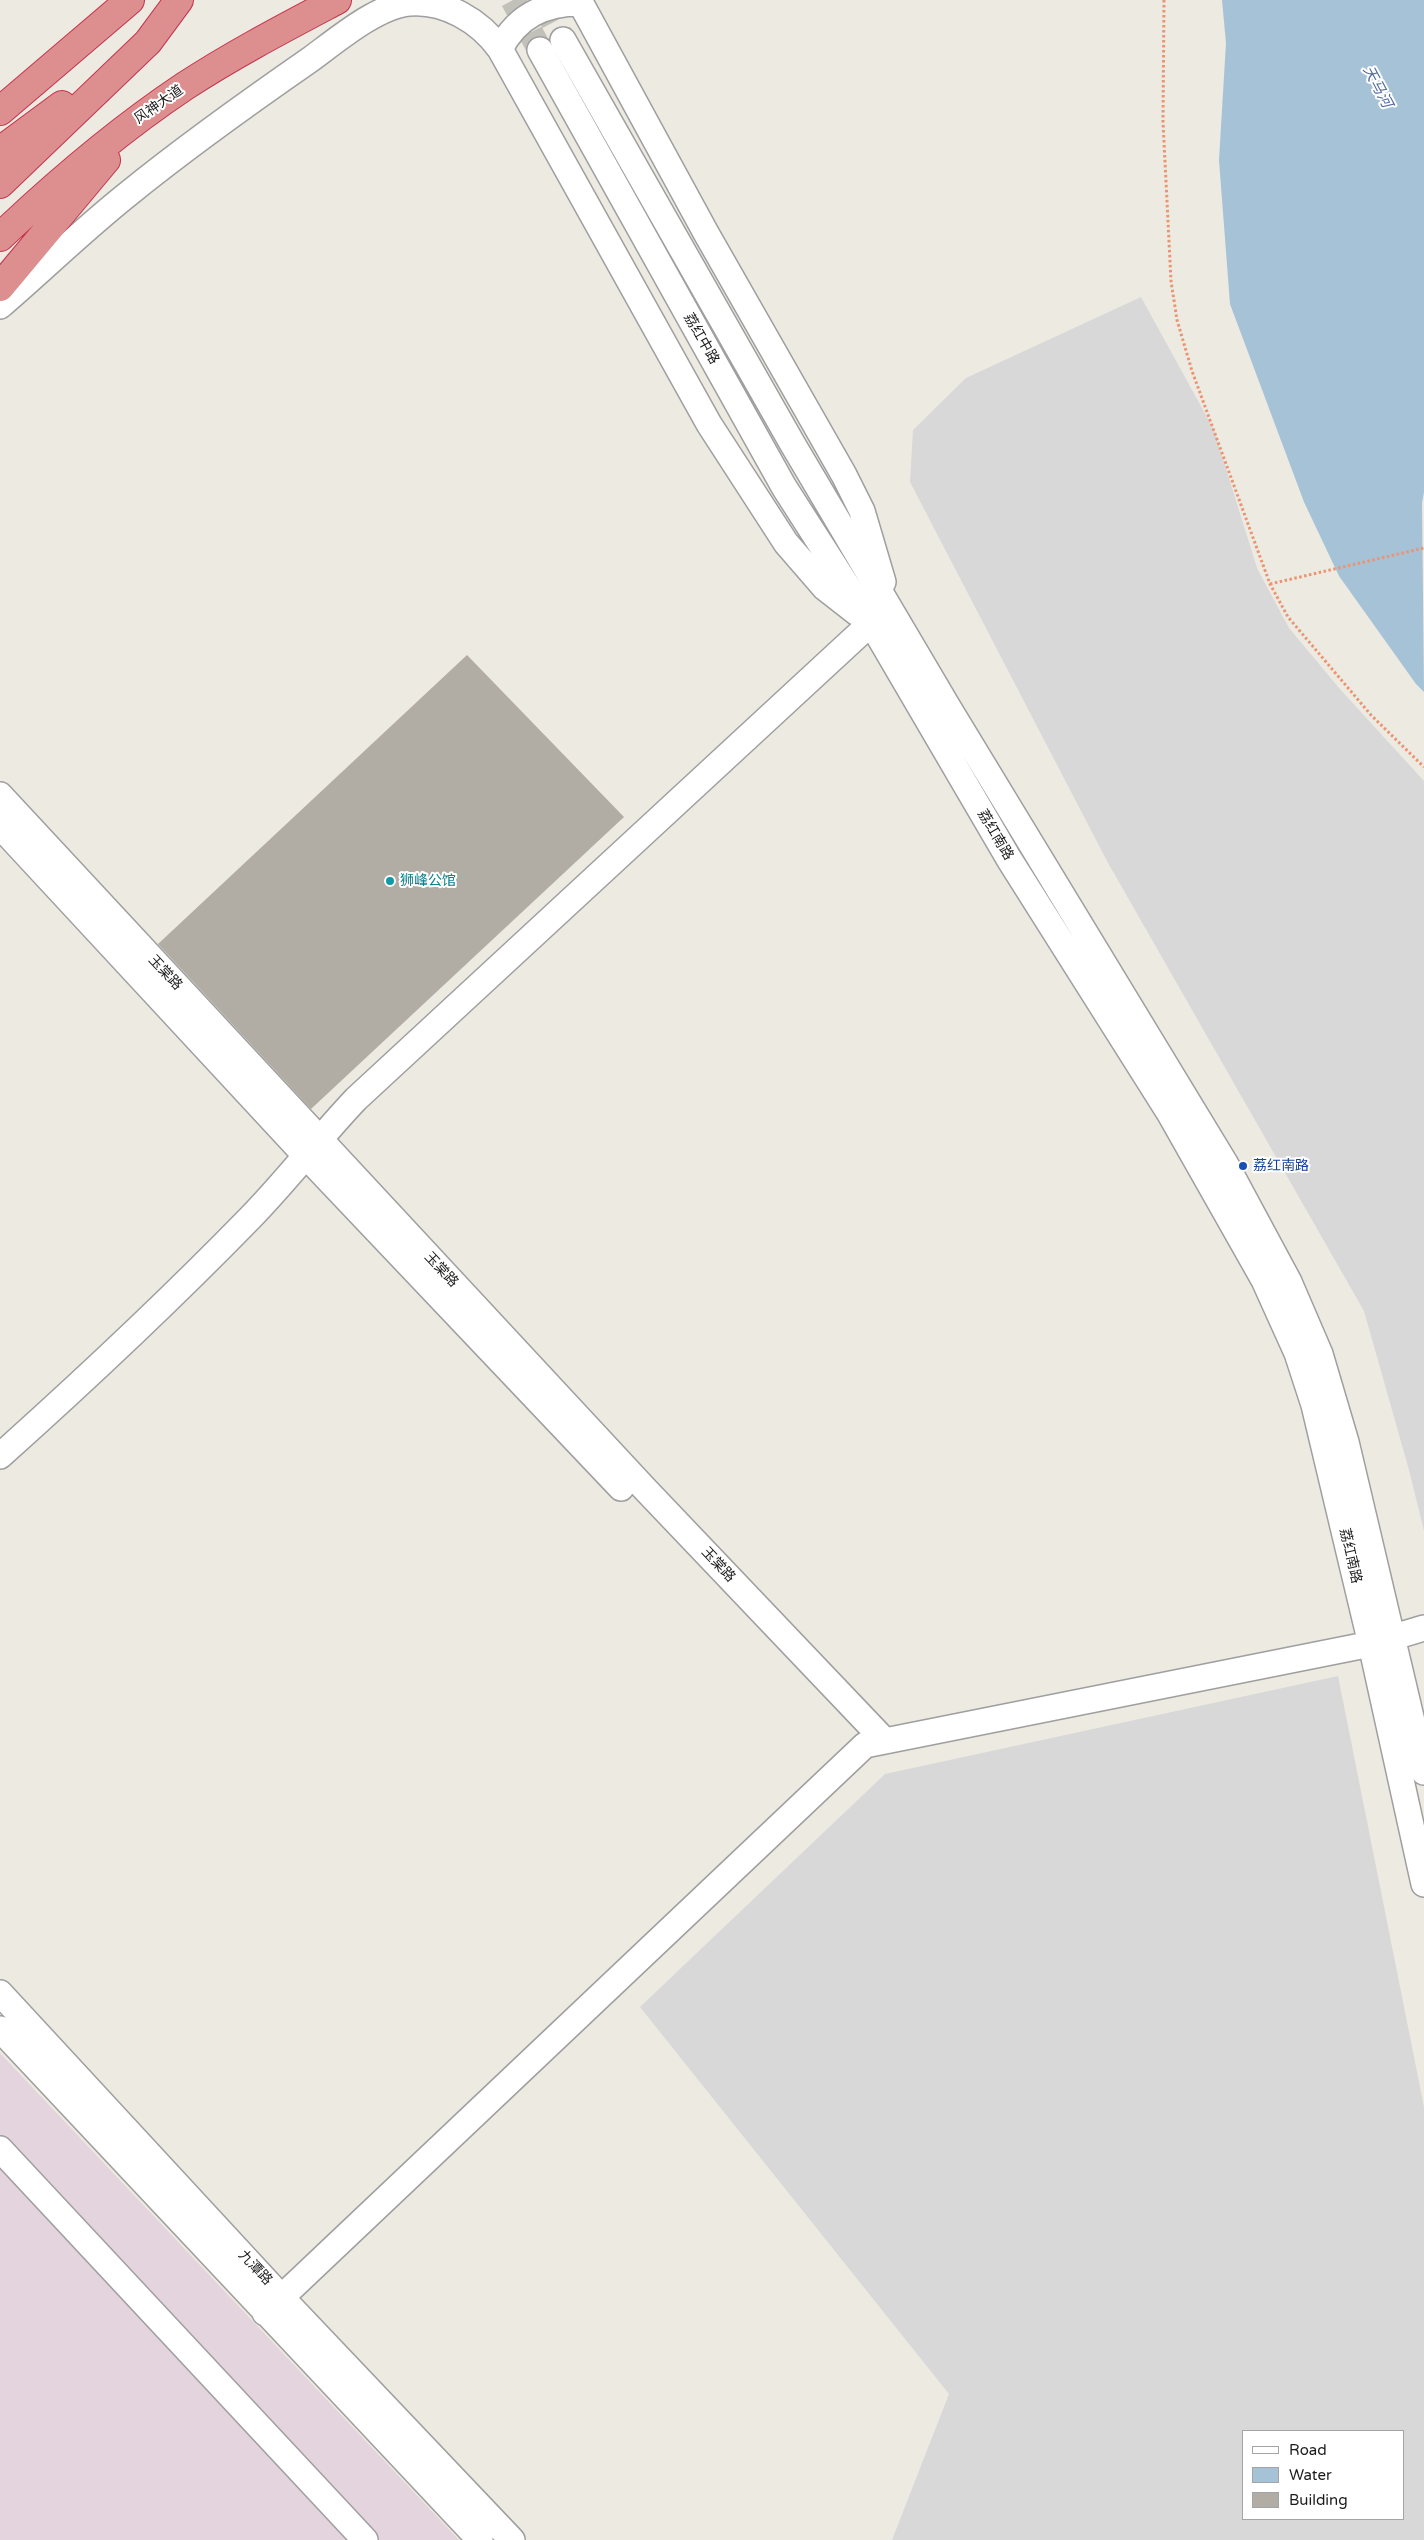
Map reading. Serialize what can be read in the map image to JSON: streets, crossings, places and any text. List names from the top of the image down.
{
  "streets": {
    "highway": ["风神大道"],
    "street": [
      "荔红中路",
      "荔红南路",
      "玉棠路",
      "九潭路"
    ]
  },
  "crossings": [
    ["荔红中路", "荔红南路"]
  ],
  "water": ["天马河"],
  "places": ["狮峰公馆", "荔红南路"],
  "legend": ["Road", "Water", "Building"]
}
